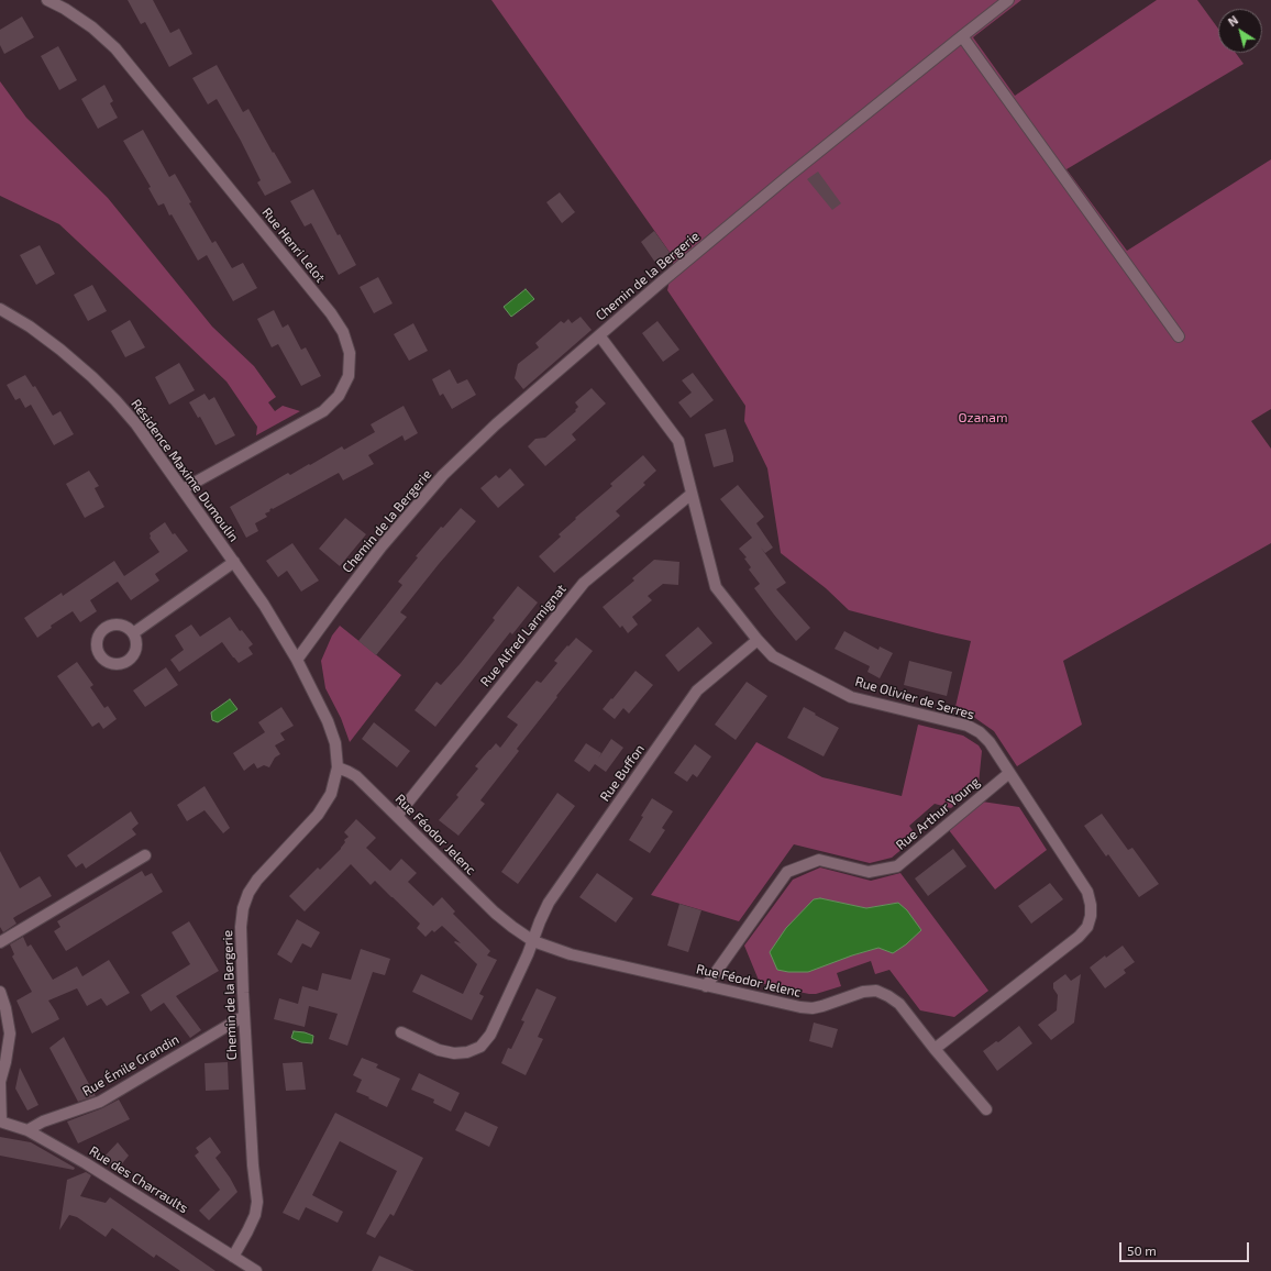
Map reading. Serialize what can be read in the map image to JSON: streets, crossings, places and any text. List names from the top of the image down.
{
  "streets": {
    "street": [
      "Rue Henri Lelot",
      "Chemin de la Bergerie",
      "Résidence Maxime Dumoulin",
      "Rue Alfred Larmignat",
      "Rue Olivier de Serres",
      "Rue Buffon",
      "Rue Arthur Young",
      "Rue Féodor Jelenc",
      "Rue Émile Grandin",
      "Rue des Charraults"
    ]
  },
  "crossings": [
    ["Rue Henri Lelot", "Résidence Maxime Dumoulin"],
    ["Chemin de la Bergerie", "Résidence Maxime Dumoulin"],
    ["Chemin de la Bergerie", "Rue Olivier de Serres"],
    ["Chemin de la Bergerie", "Rue Féodor Jelenc"],
    ["Chemin de la Bergerie", "Rue Émile Grandin"],
    ["Chemin de la Bergerie", "Rue des Charraults"],
    ["Rue Alfred Larmignat", "Rue Olivier de Serres"],
    ["Rue Alfred Larmignat", "Rue Féodor Jelenc"],
    ["Rue Olivier de Serres", "Rue Buffon"],
    ["Rue Olivier de Serres", "Rue Arthur Young"],
    ["Rue Olivier de Serres", "Rue Féodor Jelenc"],
    ["Rue Buffon", "Rue Féodor Jelenc"],
    ["Rue Arthur Young", "Rue Féodor Jelenc"],
    ["Rue Émile Grandin", "Rue des Charraults"]
  ],
  "parks": ["Ozanam"],
  "scale_bar": "50 m",
  "north": "top left"
}
